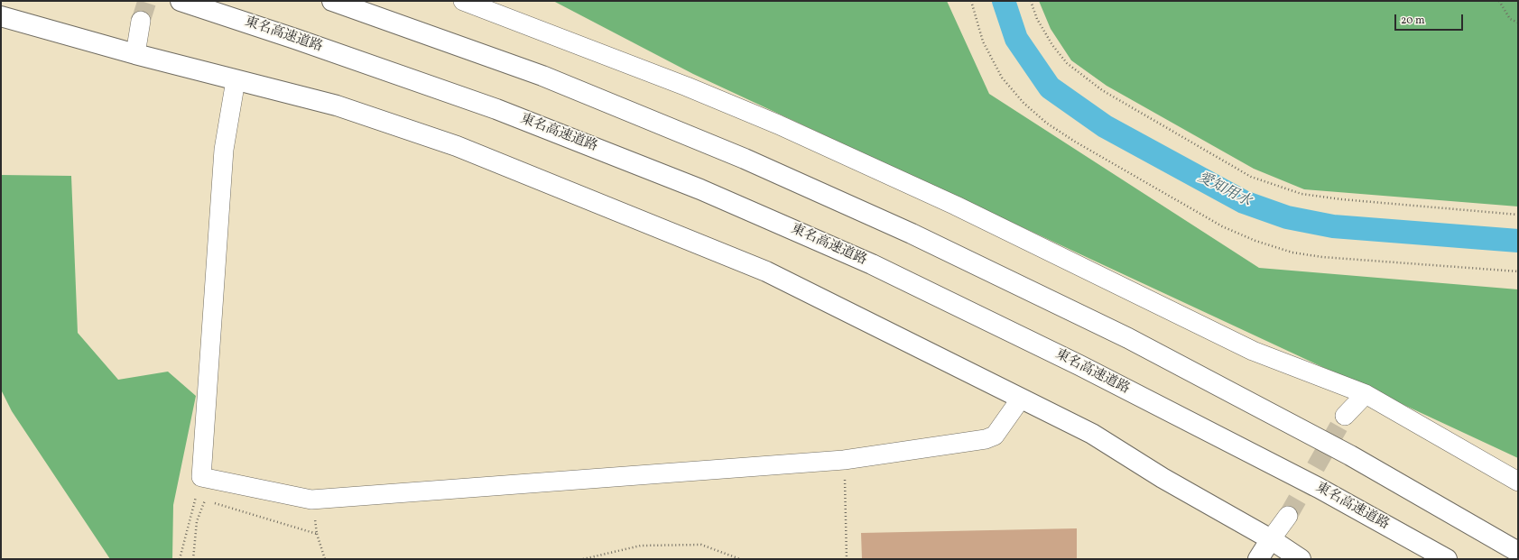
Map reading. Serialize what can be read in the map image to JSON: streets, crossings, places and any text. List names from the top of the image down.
{
  "streets": {
    "main road": ["東名高速道路"]
  },
  "water": ["愛知用水"],
  "scale_bar": "20 m"
}
